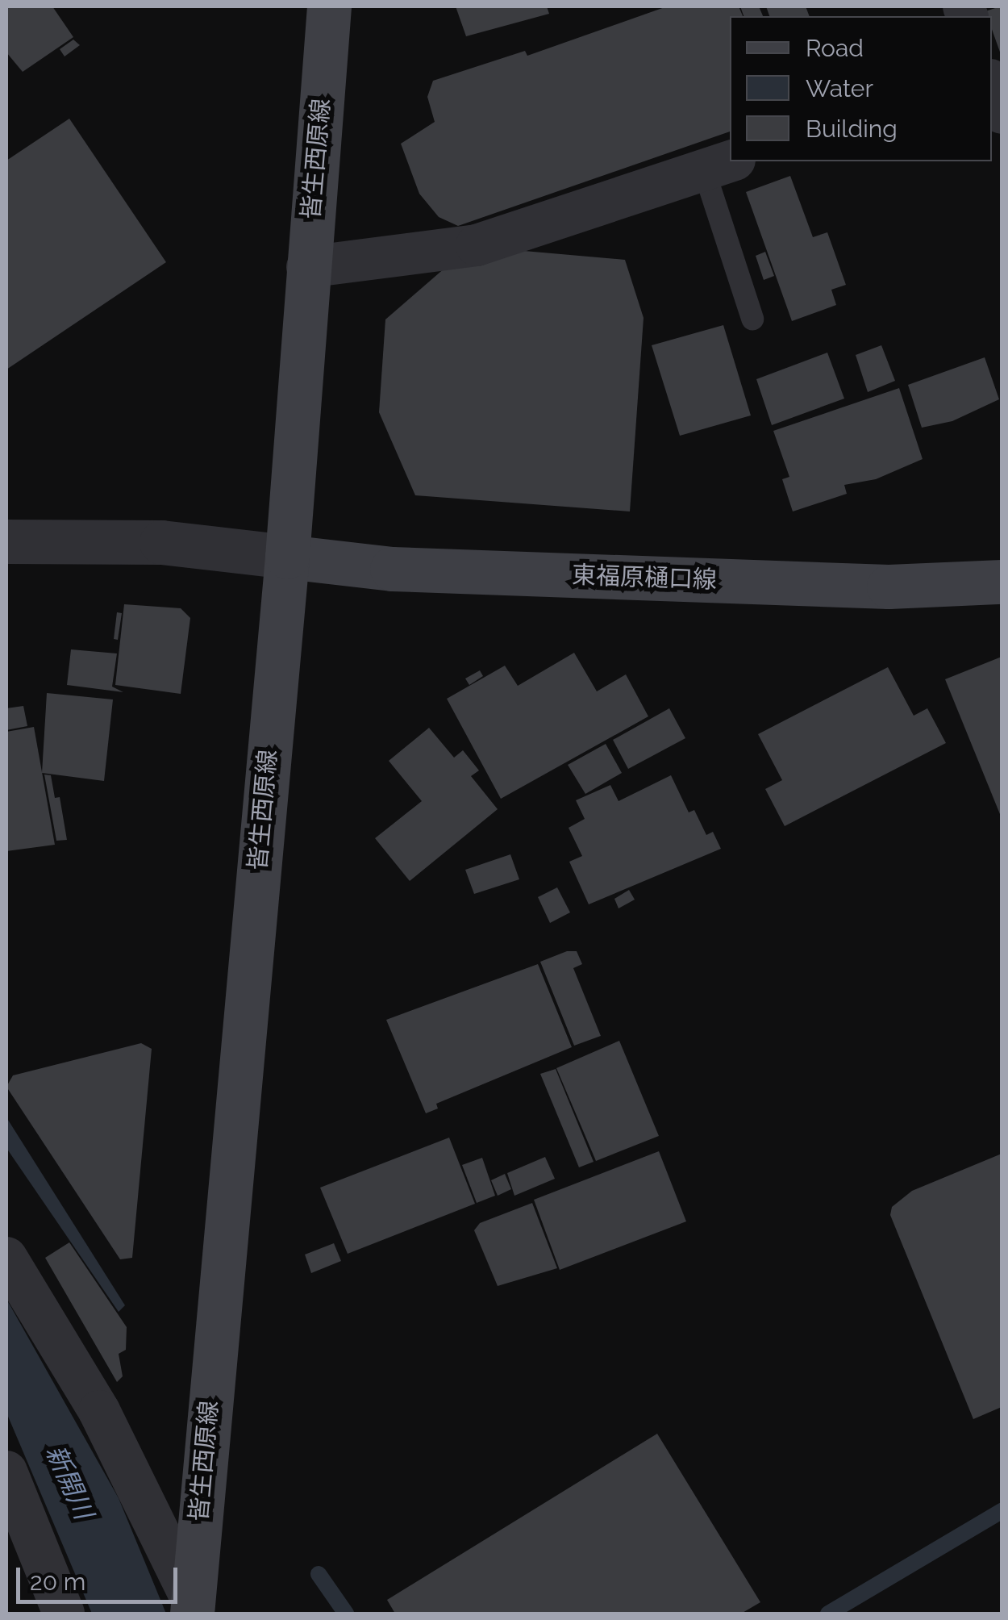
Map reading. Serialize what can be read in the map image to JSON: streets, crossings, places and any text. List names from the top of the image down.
{
  "streets": {
    "main road": ["皆生西原線", "東福原樋口線"]
  },
  "crossings": [
    ["皆生西原線", "東福原樋口線"]
  ],
  "water": ["新開川"],
  "legend": ["Road", "Water", "Building"],
  "scale_bar": "20 m"
}
